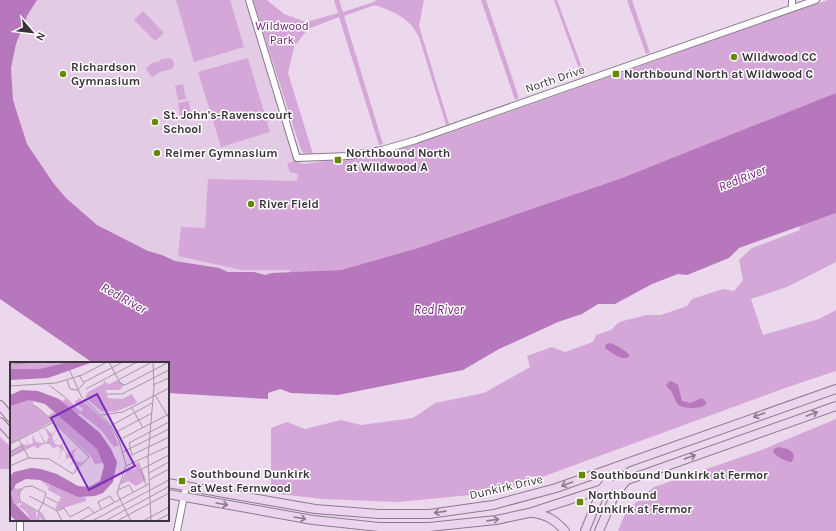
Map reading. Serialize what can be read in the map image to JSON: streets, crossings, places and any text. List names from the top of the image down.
{
  "streets": {
    "main road": ["Dunkirk Drive"],
    "street": ["North Drive"]
  },
  "water": ["Red River"],
  "parks": ["Wildwood Park"],
  "places": {
    "other": [
      "Wildwood CC",
      "Richardson Gymnasium",
      "St. John's-Ravenscourt School",
      "Reimer Gymnasium",
      "River Field"
    ],
    "transit": [
      "Northbound North at Wildwood C",
      "Northbound North at Wildwood A",
      "Southbound Dunkirk at Fermor",
      "Southbound Dunkirk at West Fernwood",
      "Northbound Dunkirk at Fermor"
    ]
  },
  "north": "bottom right"
}
